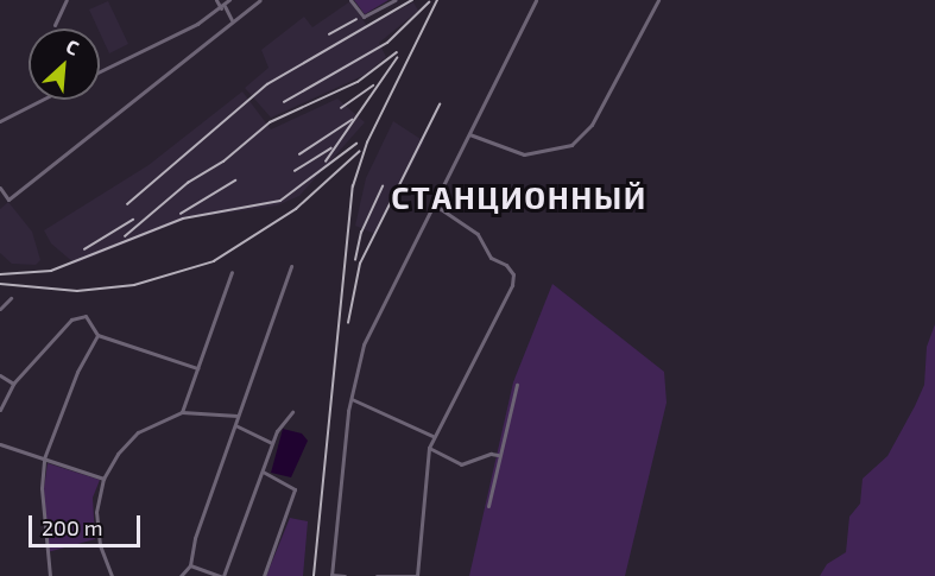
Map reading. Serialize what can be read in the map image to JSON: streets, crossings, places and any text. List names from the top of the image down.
{
  "districts": ["СТАНЦИОННЫЙ"],
  "scale_bar": "200 m",
  "north": "top right"
}
